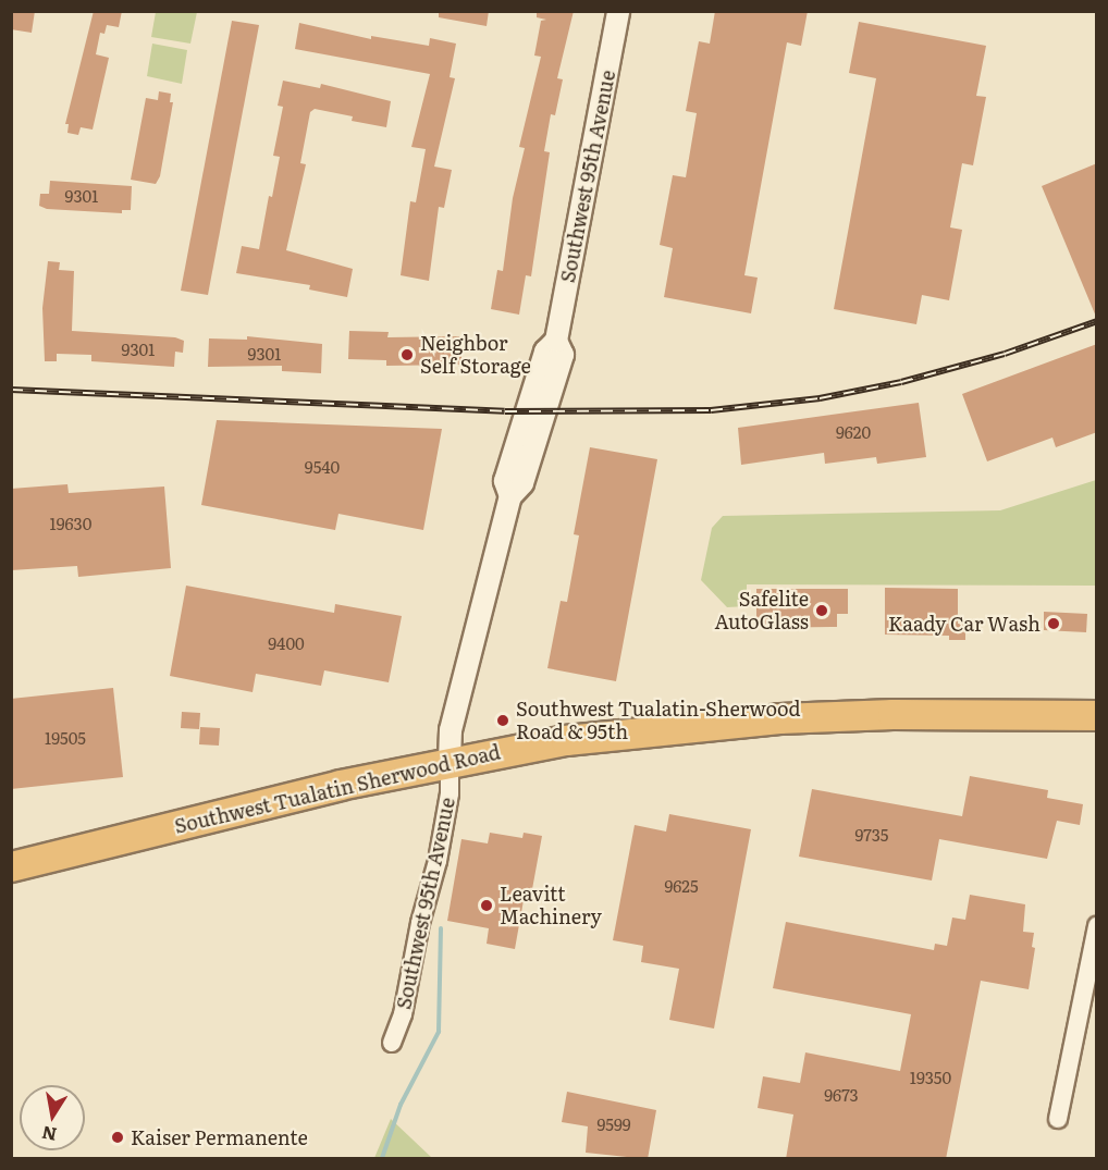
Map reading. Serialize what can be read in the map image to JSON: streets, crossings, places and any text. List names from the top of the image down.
{
  "streets": {
    "highway": ["Southwest Tualatin Sherwood Road"],
    "street": ["Southwest 95th Avenue"]
  },
  "crossings": [
    ["Southwest 95th Avenue", "Southwest Tualatin Sherwood Road"]
  ],
  "places": [
    "Neighbor Self Storage",
    "Safelite AutoGlass",
    "Kaady Car Wash",
    "Southwest Tualatin-Sherwood Road & 95th",
    "Leavitt Machinery",
    "Kaiser Permanente"
  ],
  "house_numbers": [
    "9301",
    "9301",
    "9301",
    "9620",
    "9540",
    "19630",
    "9400",
    "19505",
    "9735",
    "9625",
    "19350",
    "9673",
    "9599"
  ],
  "north": "bottom"
}
